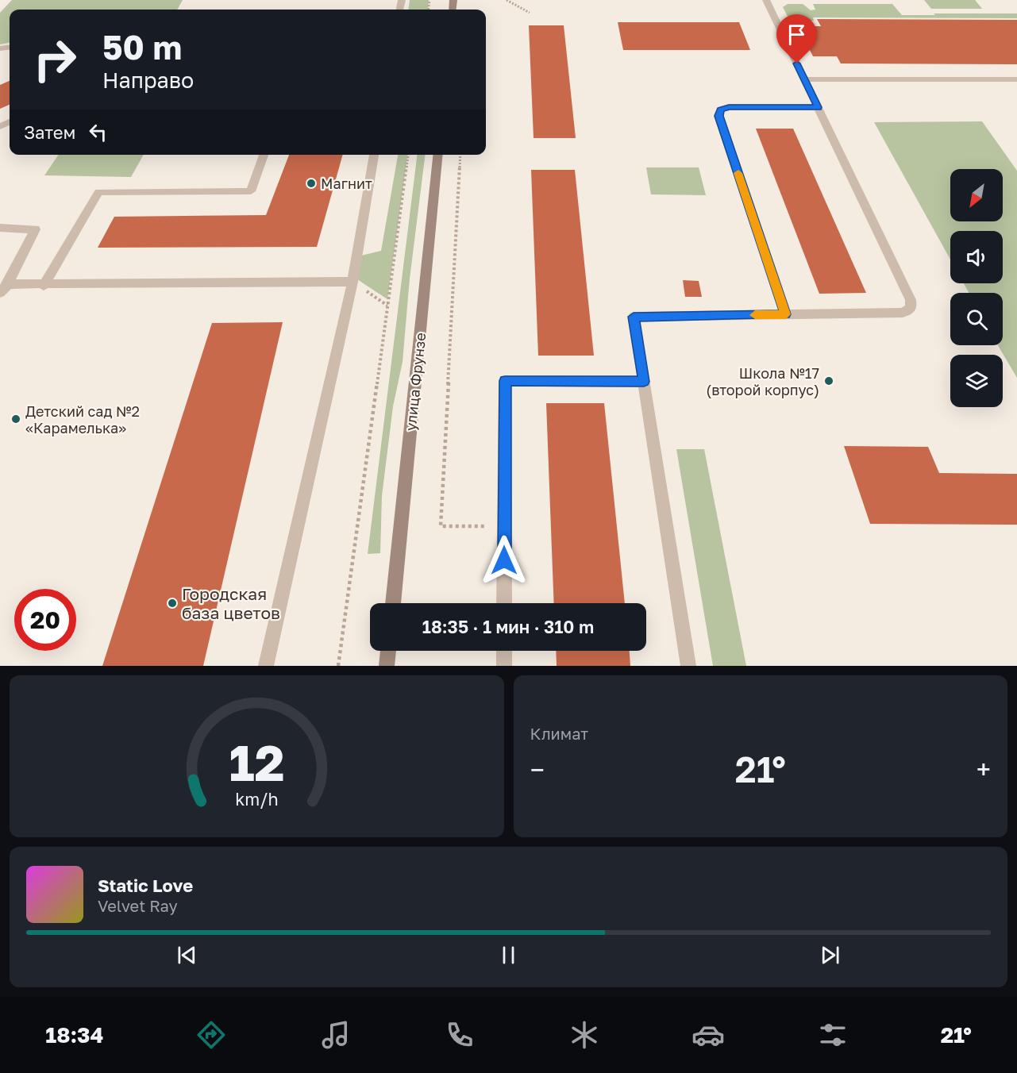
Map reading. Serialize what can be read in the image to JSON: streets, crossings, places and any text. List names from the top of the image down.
{
  "streets": {
    "main road": ["улица Фрунзе"]
  },
  "places": [
    "Магнит",
    "Школа №17 (второй корпус)",
    "Детский сад №2 «Карамелька»",
    "Городская база цветов"
  ],
  "north": "bottom left",
  "page": {
    "turn": ["50 m", "Направо"],
    "then": "Затем",
    "limit": "20",
    "trip": "18:35 · 1 мин · 310 m",
    "tile": "Климат",
    "heat": ["−", "21°", "+"],
    "song": ["Static Love", "Velvet Ray"],
    "tabs": ["18:34", "21°"],
    "gauge": ["12", "km/h"]
  }
}
